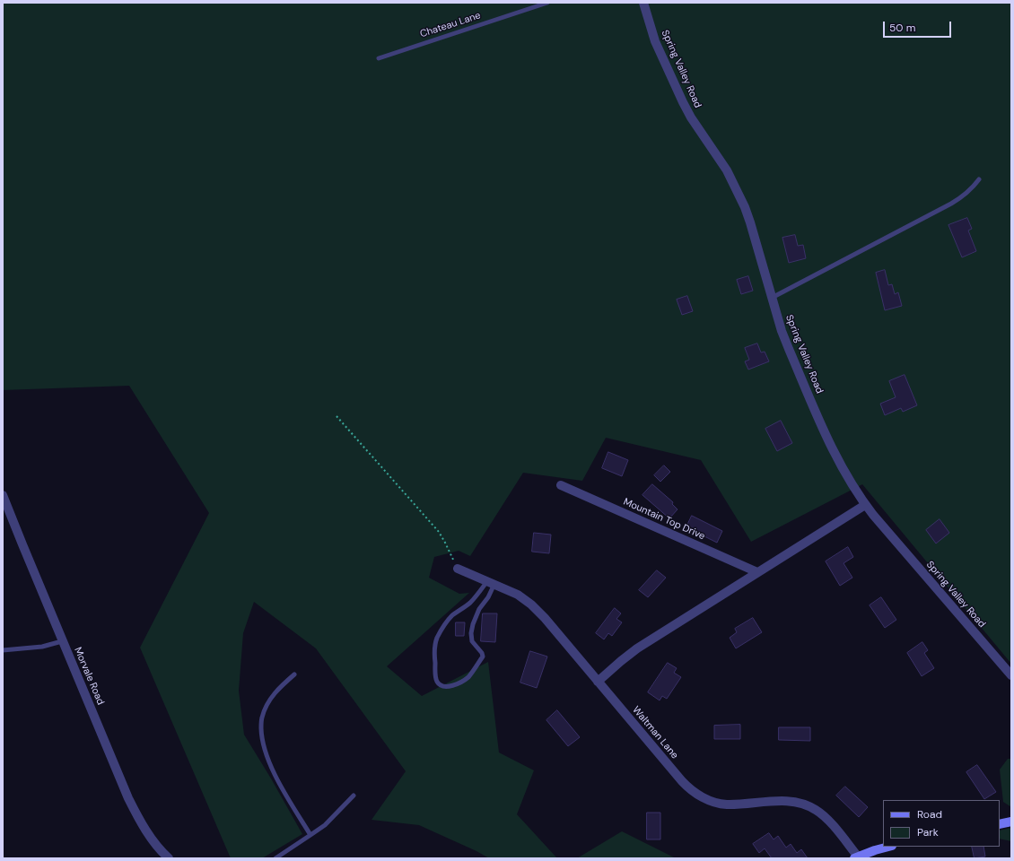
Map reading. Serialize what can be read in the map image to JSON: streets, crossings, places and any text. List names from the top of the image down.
{
  "streets": {
    "street": [
      "Spring Valley Road",
      "Mountain Top Drive",
      "Morvale Road",
      "Waltman Lane"
    ],
    "lane": ["Chateau Lane"]
  },
  "legend": ["Road", "Park"],
  "scale_bar": "50 m"
}
